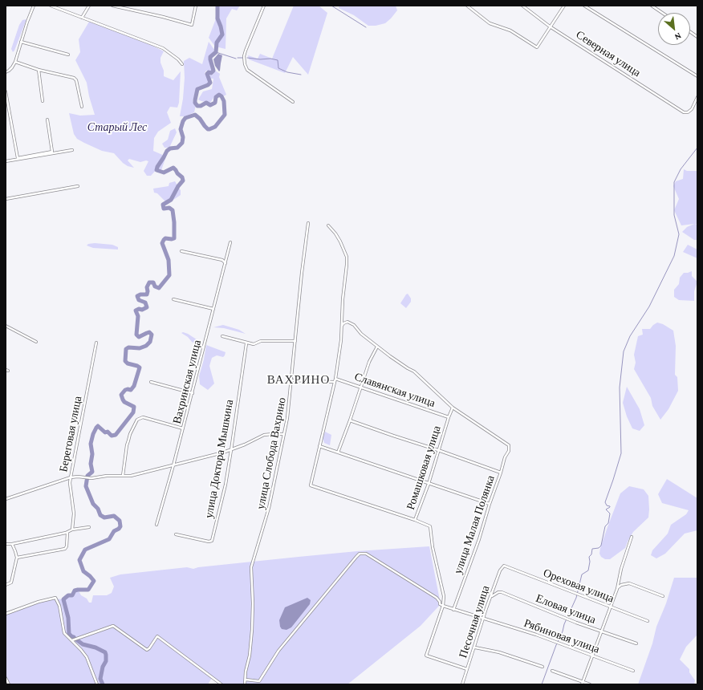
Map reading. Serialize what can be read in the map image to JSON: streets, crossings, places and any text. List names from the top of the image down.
{
  "streets": {
    "street": [
      "Северная улица",
      "Вахринская улица",
      "Славянская улица",
      "Береговая улица",
      "улица Слобода Вахрино",
      "улица Доктора Мышкина",
      "Ромашковая улица",
      "улица Малая Полянка",
      "Ореховая улица",
      "Еловая улица",
      "Песочная улица",
      "Рябиновая улица"
    ]
  },
  "crossings": [
    ["Славянская улица", "Ромашковая улица"],
    ["Ромашковая улица", "улица Малая Полянка"],
    ["Ромашковая улица", "Песочная улица"],
    ["Ромашковая улица", "Рябиновая улица"],
    ["улица Малая Полянка", "Рябиновая улица"],
    ["Ореховая улица", "Песочная улица"],
    ["Еловая улица", "Песочная улица"],
    ["Песочная улица", "Рябиновая улица"]
  ],
  "districts": ["ВАХРИНО"],
  "parks": ["Старый Лес"],
  "north": "bottom right"
}
